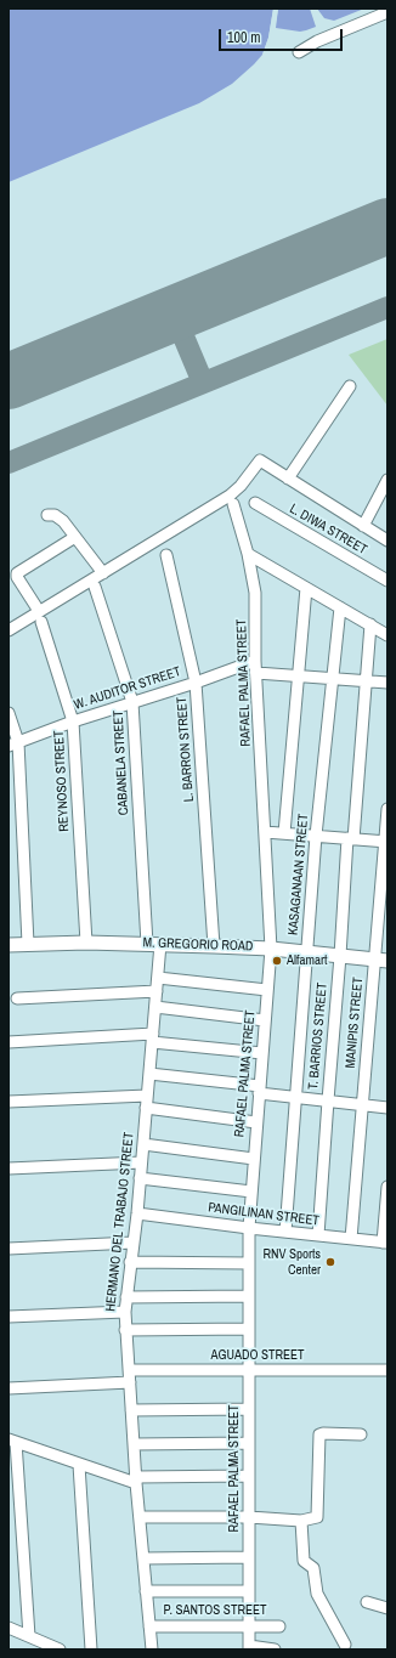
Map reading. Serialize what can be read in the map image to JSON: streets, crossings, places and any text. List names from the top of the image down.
{
  "streets": {
    "main road": ["M. GREGORIO ROAD"],
    "street": [
      "L. DIWA STREET",
      "RAFAEL PALMA STREET",
      "W. AUDITOR STREET",
      "L. BARRON STREET",
      "CABANELA STREET",
      "REYNOSO STREET",
      "KASAGANAAN STREET",
      "MANIPIS STREET",
      "T. BARRIOS STREET",
      "PANGILINAN STREET",
      "HERMANO DEL TRABAJO STREET",
      "AGUADO STREET",
      "P. SANTOS STREET"
    ]
  },
  "crossings": [
    ["RAFAEL PALMA STREET", "W. AUDITOR STREET"],
    ["RAFAEL PALMA STREET", "M. GREGORIO ROAD"],
    ["RAFAEL PALMA STREET", "PANGILINAN STREET"],
    ["RAFAEL PALMA STREET", "AGUADO STREET"],
    ["RAFAEL PALMA STREET", "P. SANTOS STREET"],
    ["W. AUDITOR STREET", "L. BARRON STREET"],
    ["W. AUDITOR STREET", "CABANELA STREET"],
    ["W. AUDITOR STREET", "REYNOSO STREET"],
    ["L. BARRON STREET", "M. GREGORIO ROAD"],
    ["CABANELA STREET", "M. GREGORIO ROAD"],
    ["REYNOSO STREET", "M. GREGORIO ROAD"],
    ["KASAGANAAN STREET", "M. GREGORIO ROAD"],
    ["KASAGANAAN STREET", "PANGILINAN STREET"],
    ["M. GREGORIO ROAD", "MANIPIS STREET"],
    ["M. GREGORIO ROAD", "T. BARRIOS STREET"],
    ["M. GREGORIO ROAD", "HERMANO DEL TRABAJO STREET"],
    ["MANIPIS STREET", "PANGILINAN STREET"],
    ["T. BARRIOS STREET", "PANGILINAN STREET"],
    ["PANGILINAN STREET", "HERMANO DEL TRABAJO STREET"],
    ["HERMANO DEL TRABAJO STREET", "AGUADO STREET"],
    ["HERMANO DEL TRABAJO STREET", "P. SANTOS STREET"]
  ],
  "places": ["Alfamart", "RNV Sports Center"],
  "scale_bar": "100 m"
}
